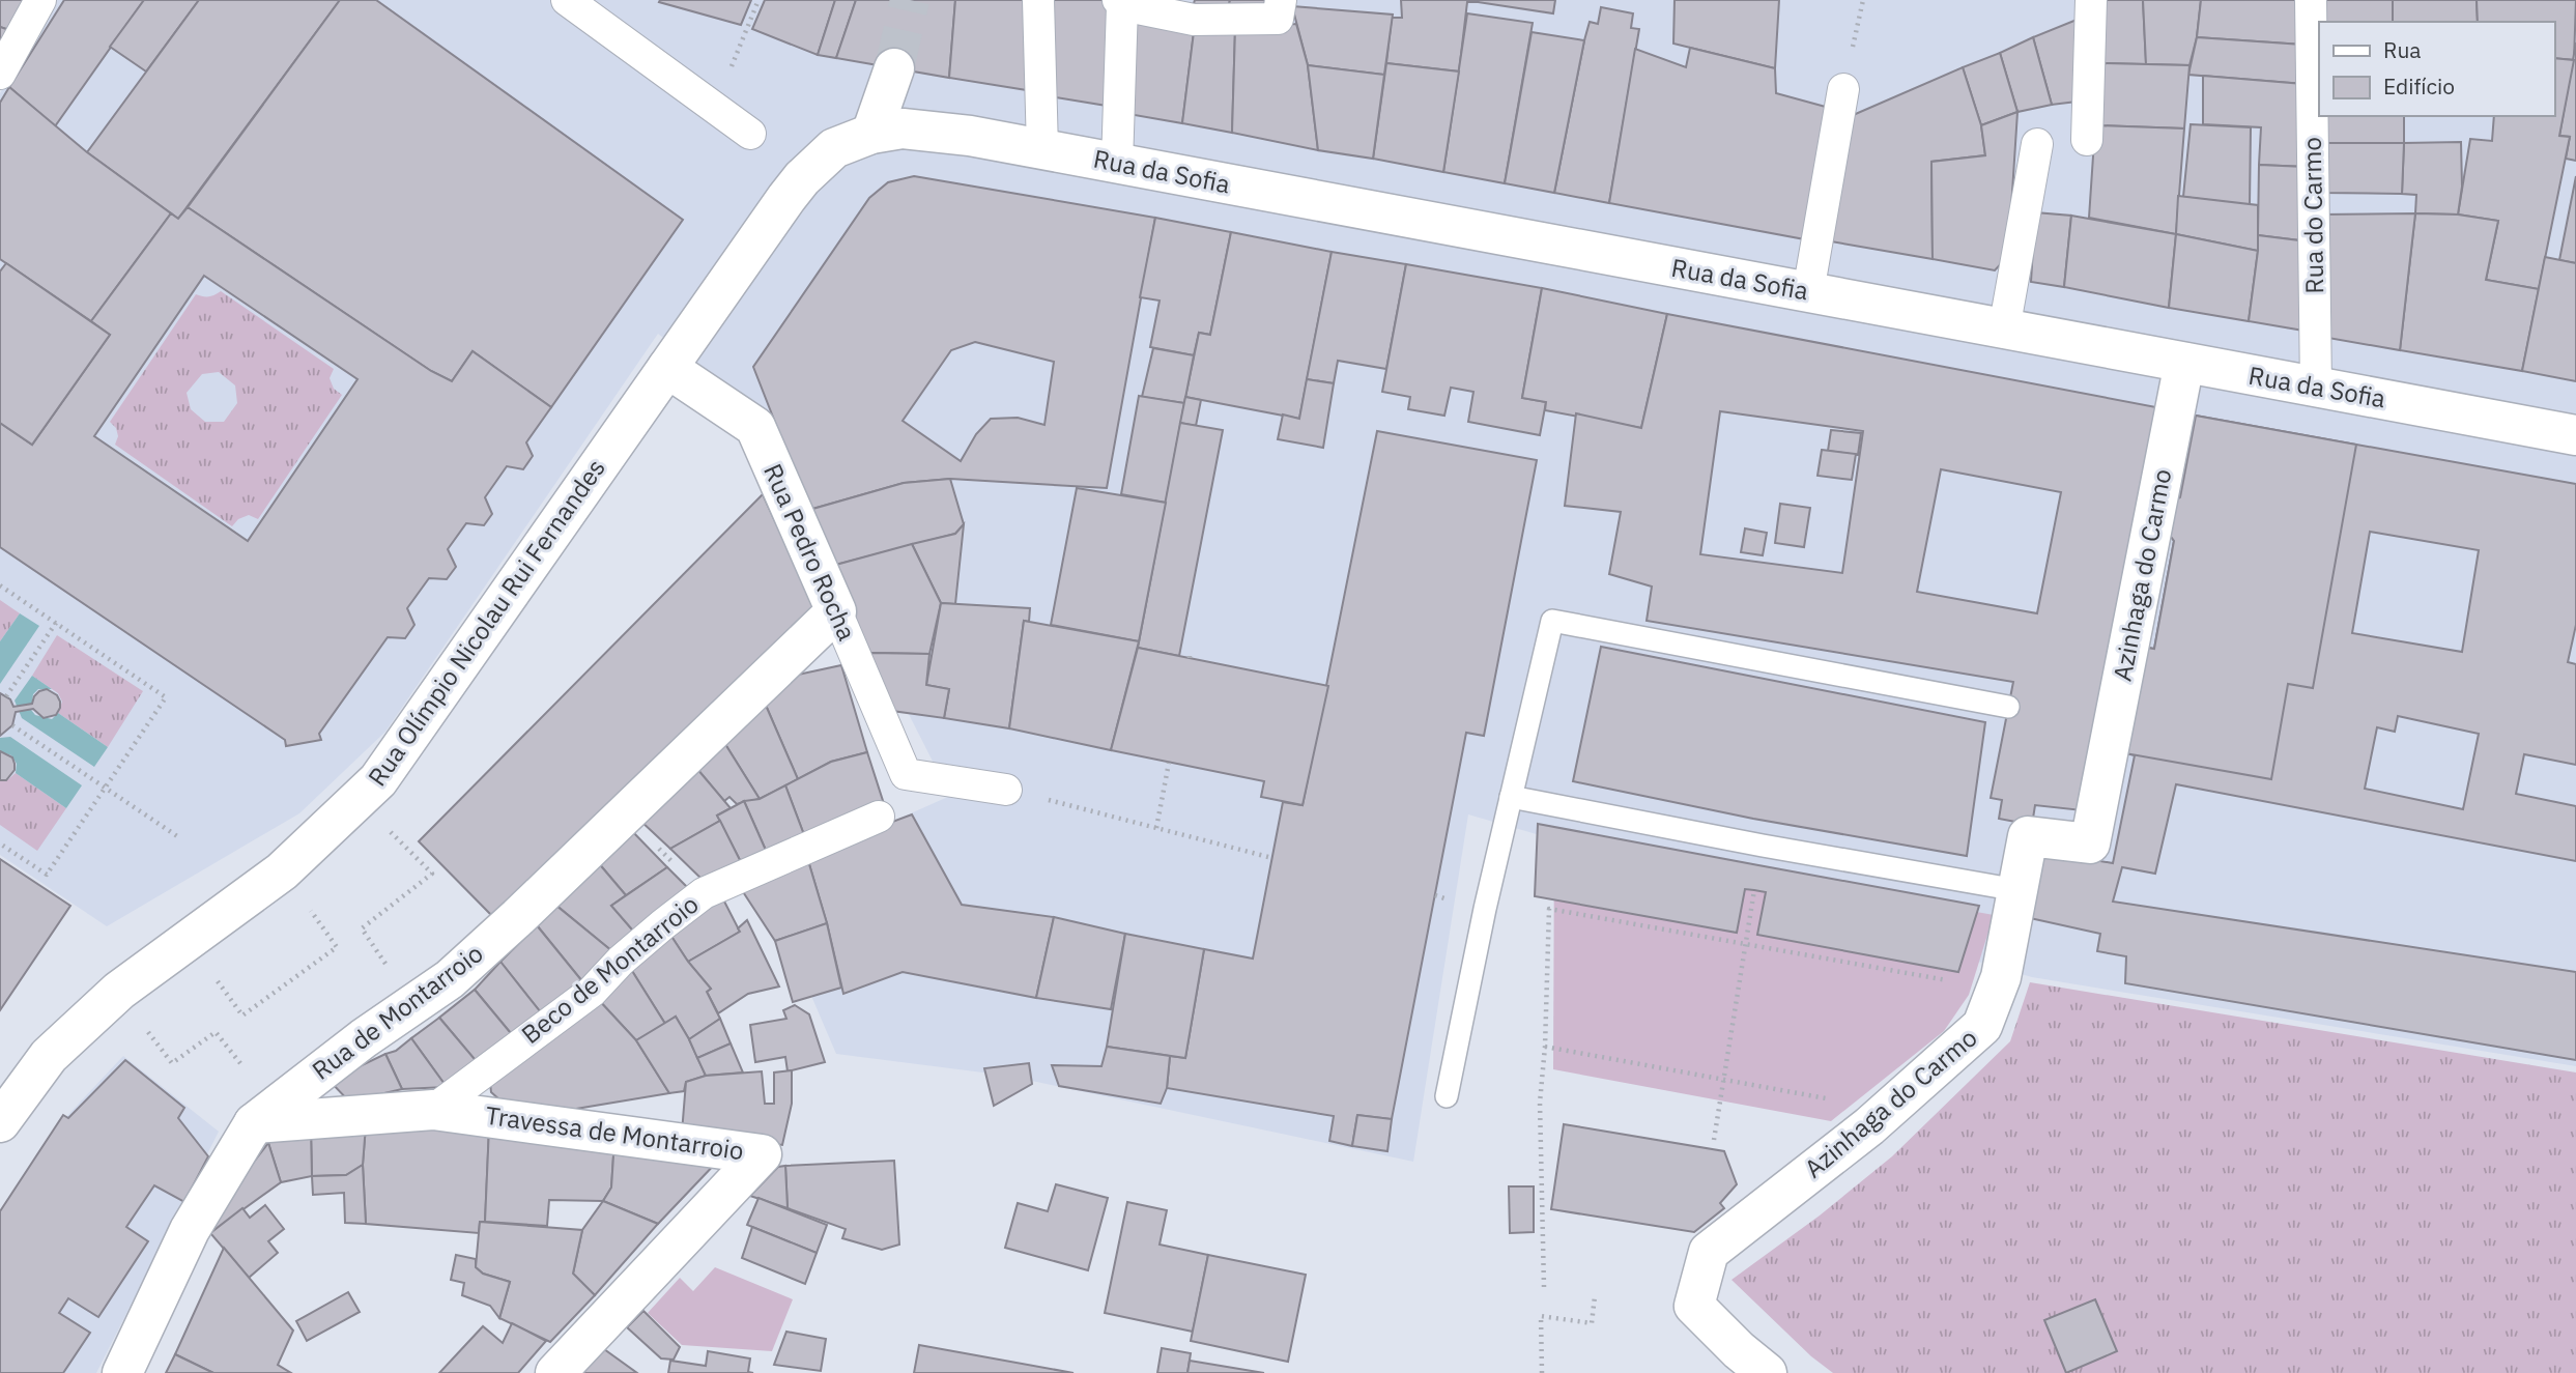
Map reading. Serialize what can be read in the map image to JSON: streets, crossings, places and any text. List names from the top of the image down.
{
  "streets": {
    "street": [
      "Rua da Sofia",
      "Rua do Carmo",
      "Rua Pedro Rocha",
      "Azinhaga do Carmo",
      "Rua Olímpio Nicolau Rui Fernandes",
      "Beco de Montarroio",
      "Rua de Montarroio",
      "Travessa de Montarroio"
    ]
  },
  "crossings": [
    ["Rua da Sofia", "Rua do Carmo"],
    ["Rua da Sofia", "Azinhaga do Carmo"],
    ["Rua da Sofia", "Rua Olímpio Nicolau Rui Fernandes"],
    ["Rua Pedro Rocha", "Rua Olímpio Nicolau Rui Fernandes"],
    ["Rua Pedro Rocha", "Rua de Montarroio"],
    ["Beco de Montarroio", "Travessa de Montarroio"],
    ["Rua de Montarroio", "Travessa de Montarroio"]
  ],
  "legend": ["Rua", "Edifício"]
}
